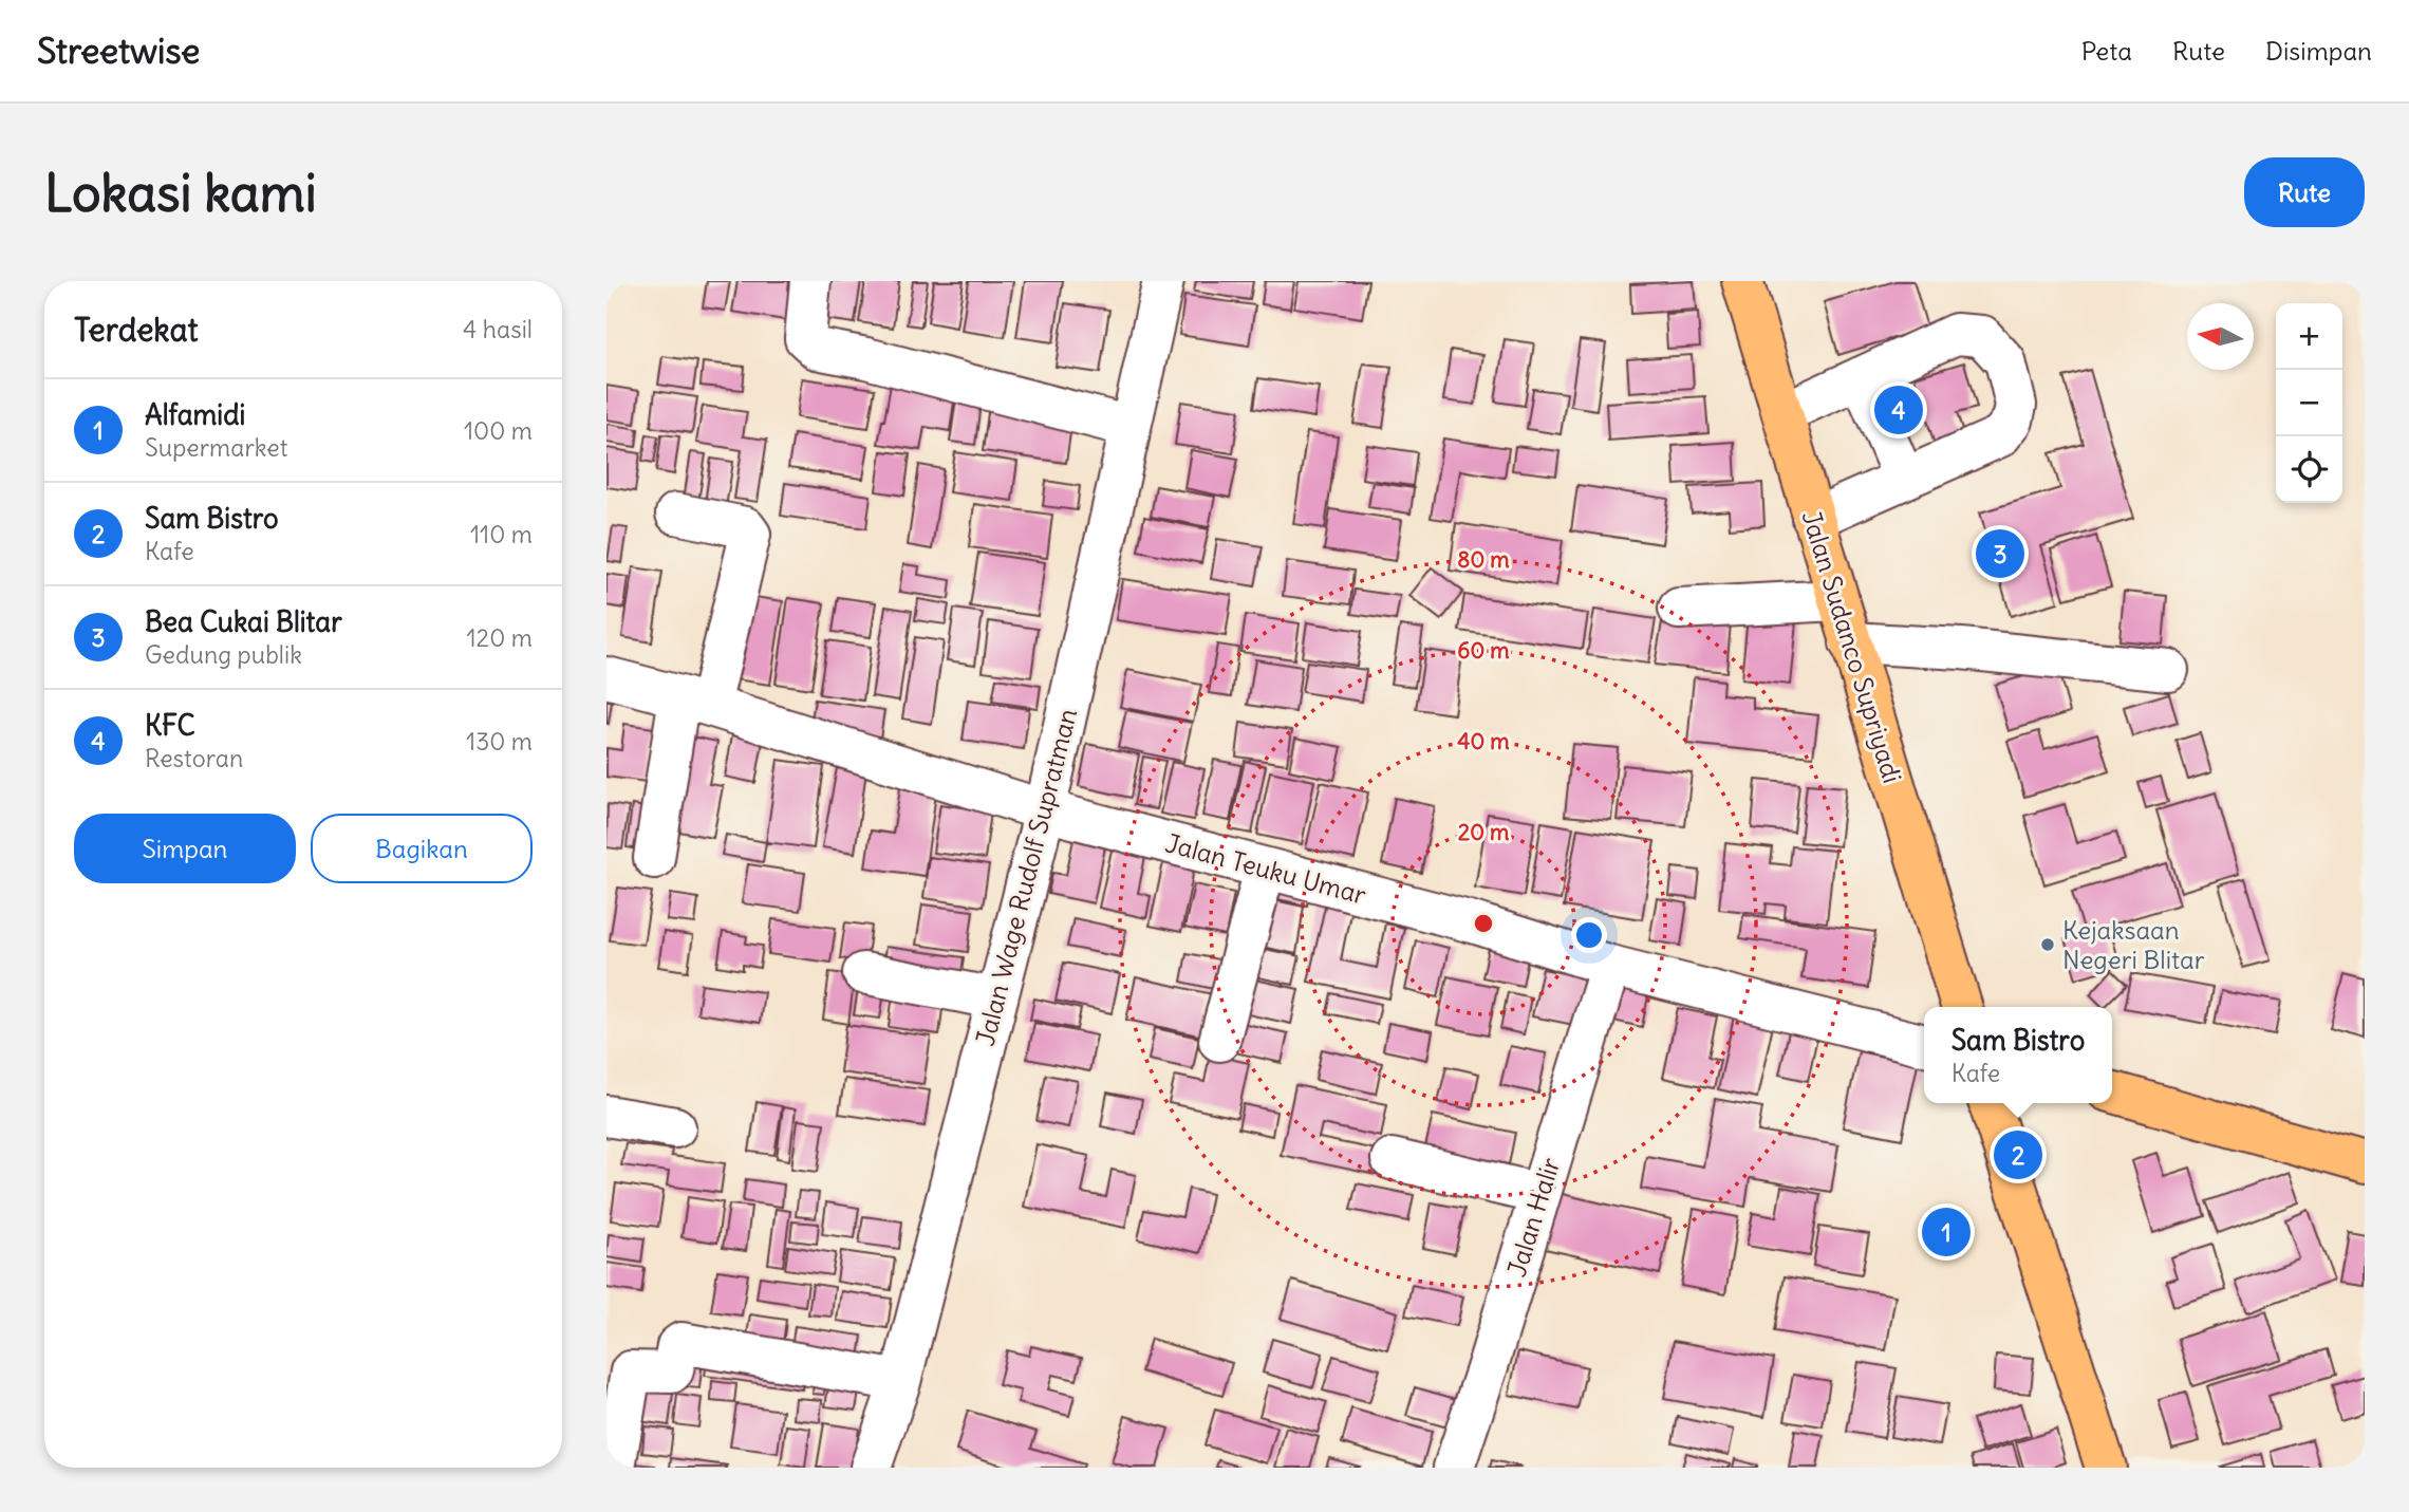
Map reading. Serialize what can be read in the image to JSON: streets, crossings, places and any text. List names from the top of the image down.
{
  "streets": {
    "main road": ["Jalan Sudanco Supriyadi"],
    "street": ["Jalan Teuku Umar", "Jalan Wage Rudolf Supratman", "Jalan Halir"]
  },
  "crossings": [
    ["Jalan Teuku Umar", "Jalan Wage Rudolf Supratman"],
    ["Jalan Teuku Umar", "Jalan Halir"]
  ],
  "places": ["Kejaksaan Negeri Blitar"],
  "north": "left",
  "page": {
    "header": "Streetwise",
    "nav": ["Peta", "Rute", "Disimpan"],
    "buttons": [
      "Rute",
      ["Simpan", "Bagikan"]
    ],
    "title": "Lokasi kami",
    "heading": ["Terdekat", "4 hasil"],
    "map_buttons": ["+", "−"],
    "list": [
      {
        "mark": "1",
        "name": "Alfamidi",
        "note": "Supermarket",
        "value": "100 m"
      },
      {
        "mark": "2",
        "name": "Sam Bistro",
        "note": "Kafe",
        "value": "110 m"
      },
      {
        "mark": "3",
        "name": "Bea Cukai Blitar",
        "note": "Gedung publik",
        "value": "120 m"
      },
      {
        "mark": "4",
        "name": "KFC",
        "note": "Restoran",
        "value": "130 m"
      }
    ],
    "pins": [
      "4",
      "3",
      "2",
      "1"
    ],
    "popup": ["Sam Bistro", "Kafe"]
  },
  "rings": [
    "80 m",
    "60 m",
    "40 m",
    "20 m"
  ]
}
